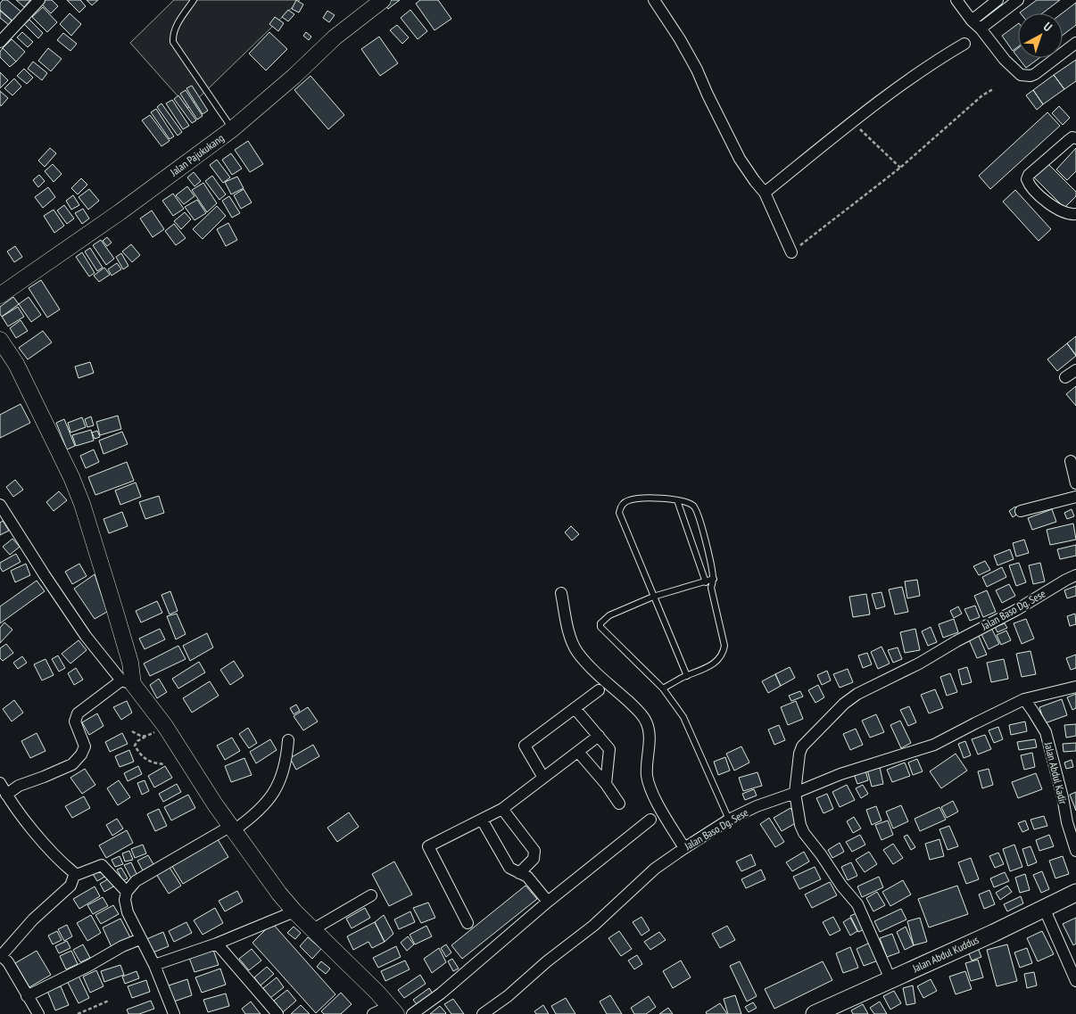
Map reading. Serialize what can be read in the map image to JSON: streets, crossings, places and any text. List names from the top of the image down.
{
  "streets": {
    "main road": ["Jalan Abdul Kuddus"],
    "street": ["Jalan Pajukukang", "Jalan Baso Dg. Sese", "Jalan Abdul Kadir"]
  },
  "north": "top right"
}
